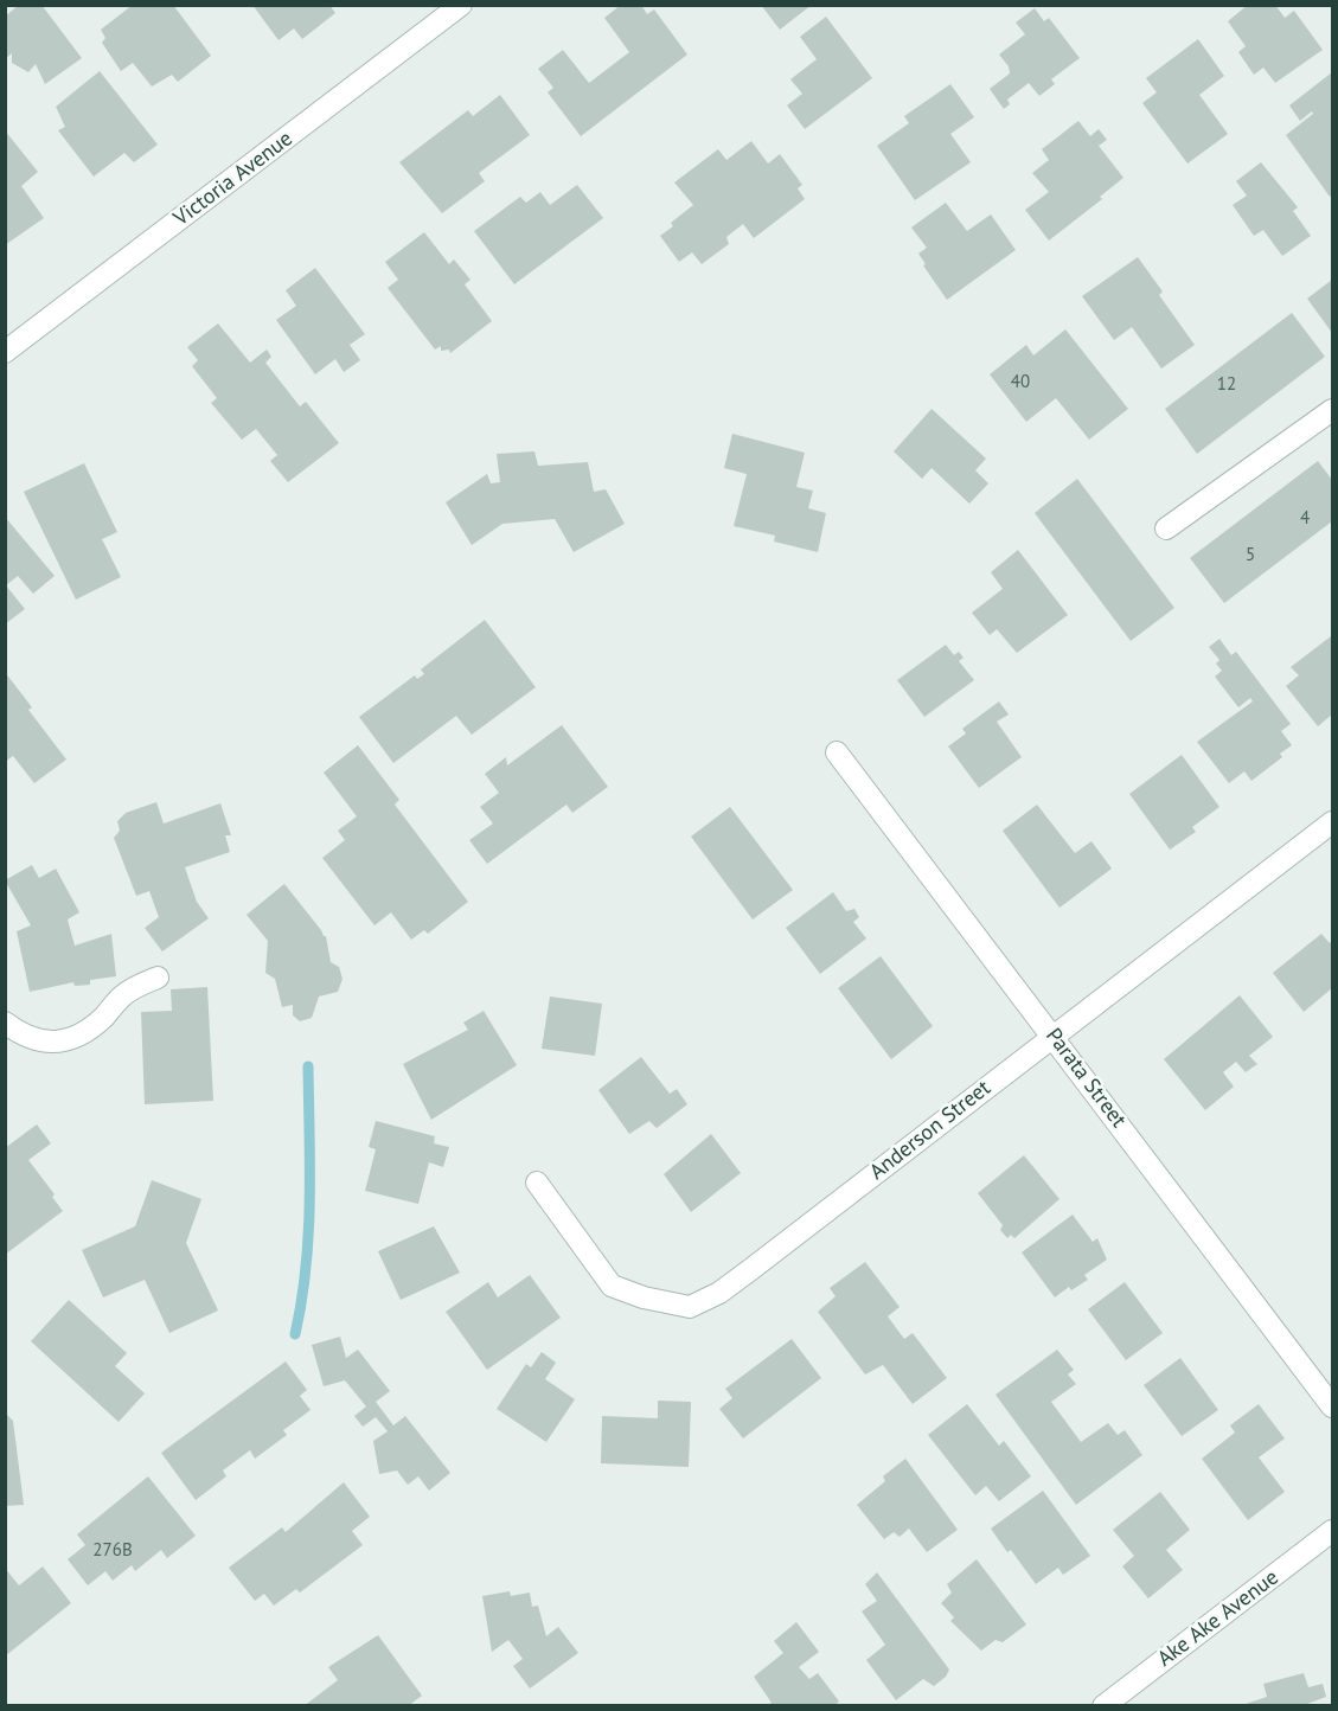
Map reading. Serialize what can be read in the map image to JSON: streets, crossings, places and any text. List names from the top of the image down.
{
  "streets": {
    "street": [
      "Victoria Avenue",
      "Parata Street",
      "Anderson Street",
      "Ake Ake Avenue"
    ]
  },
  "crossings": [
    ["Parata Street", "Anderson Street"]
  ],
  "house_numbers": [
    "40",
    "12",
    "4",
    "5",
    "276B"
  ]
}
